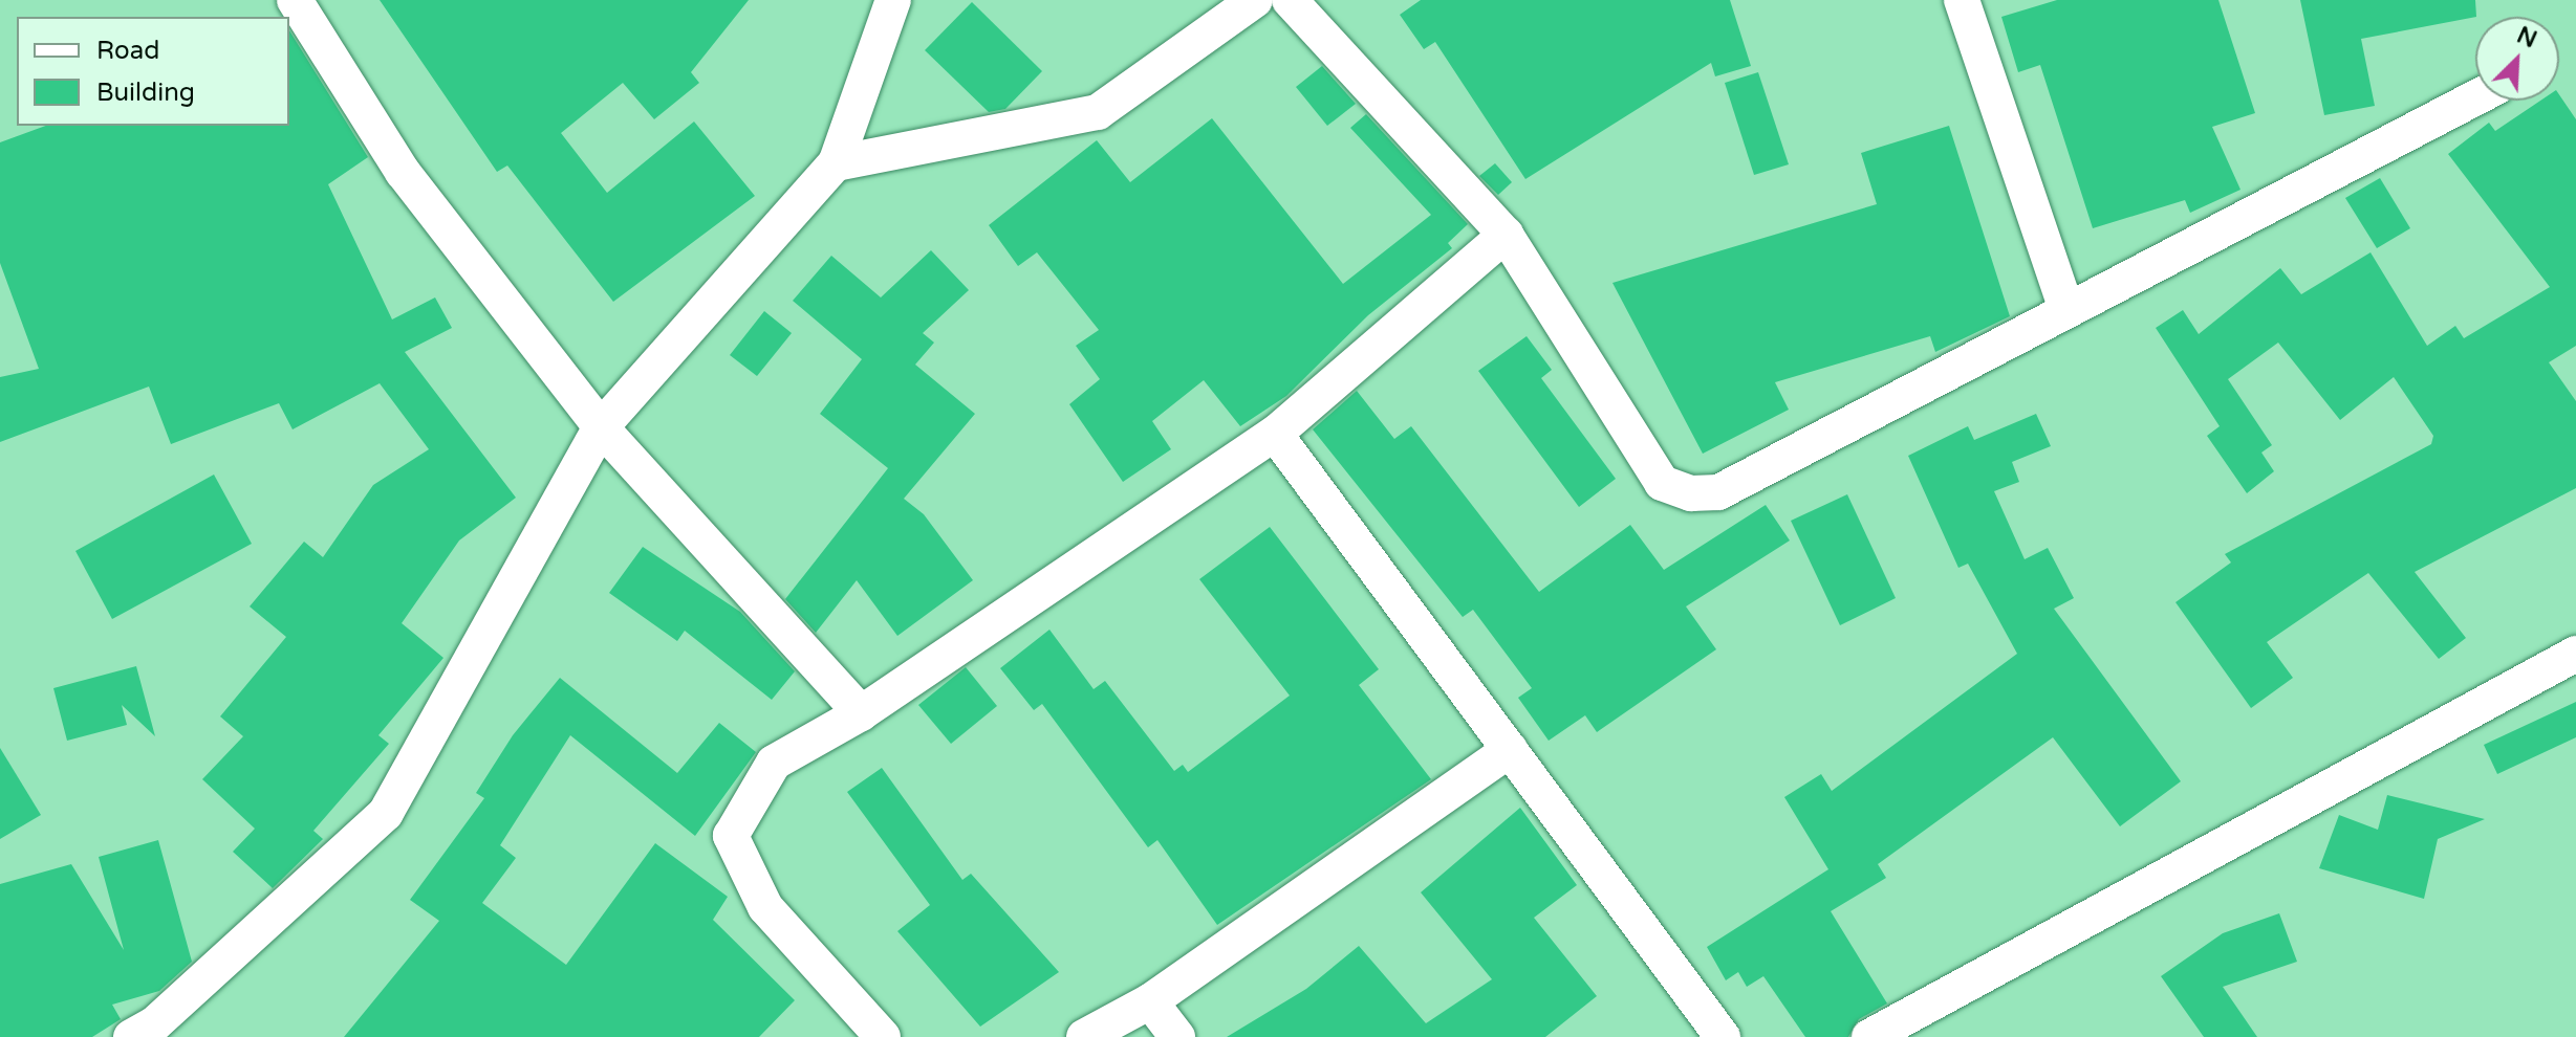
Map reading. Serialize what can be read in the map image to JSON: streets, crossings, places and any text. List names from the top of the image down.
{
  "legend": ["Road", "Building"],
  "north": "top right"
}
